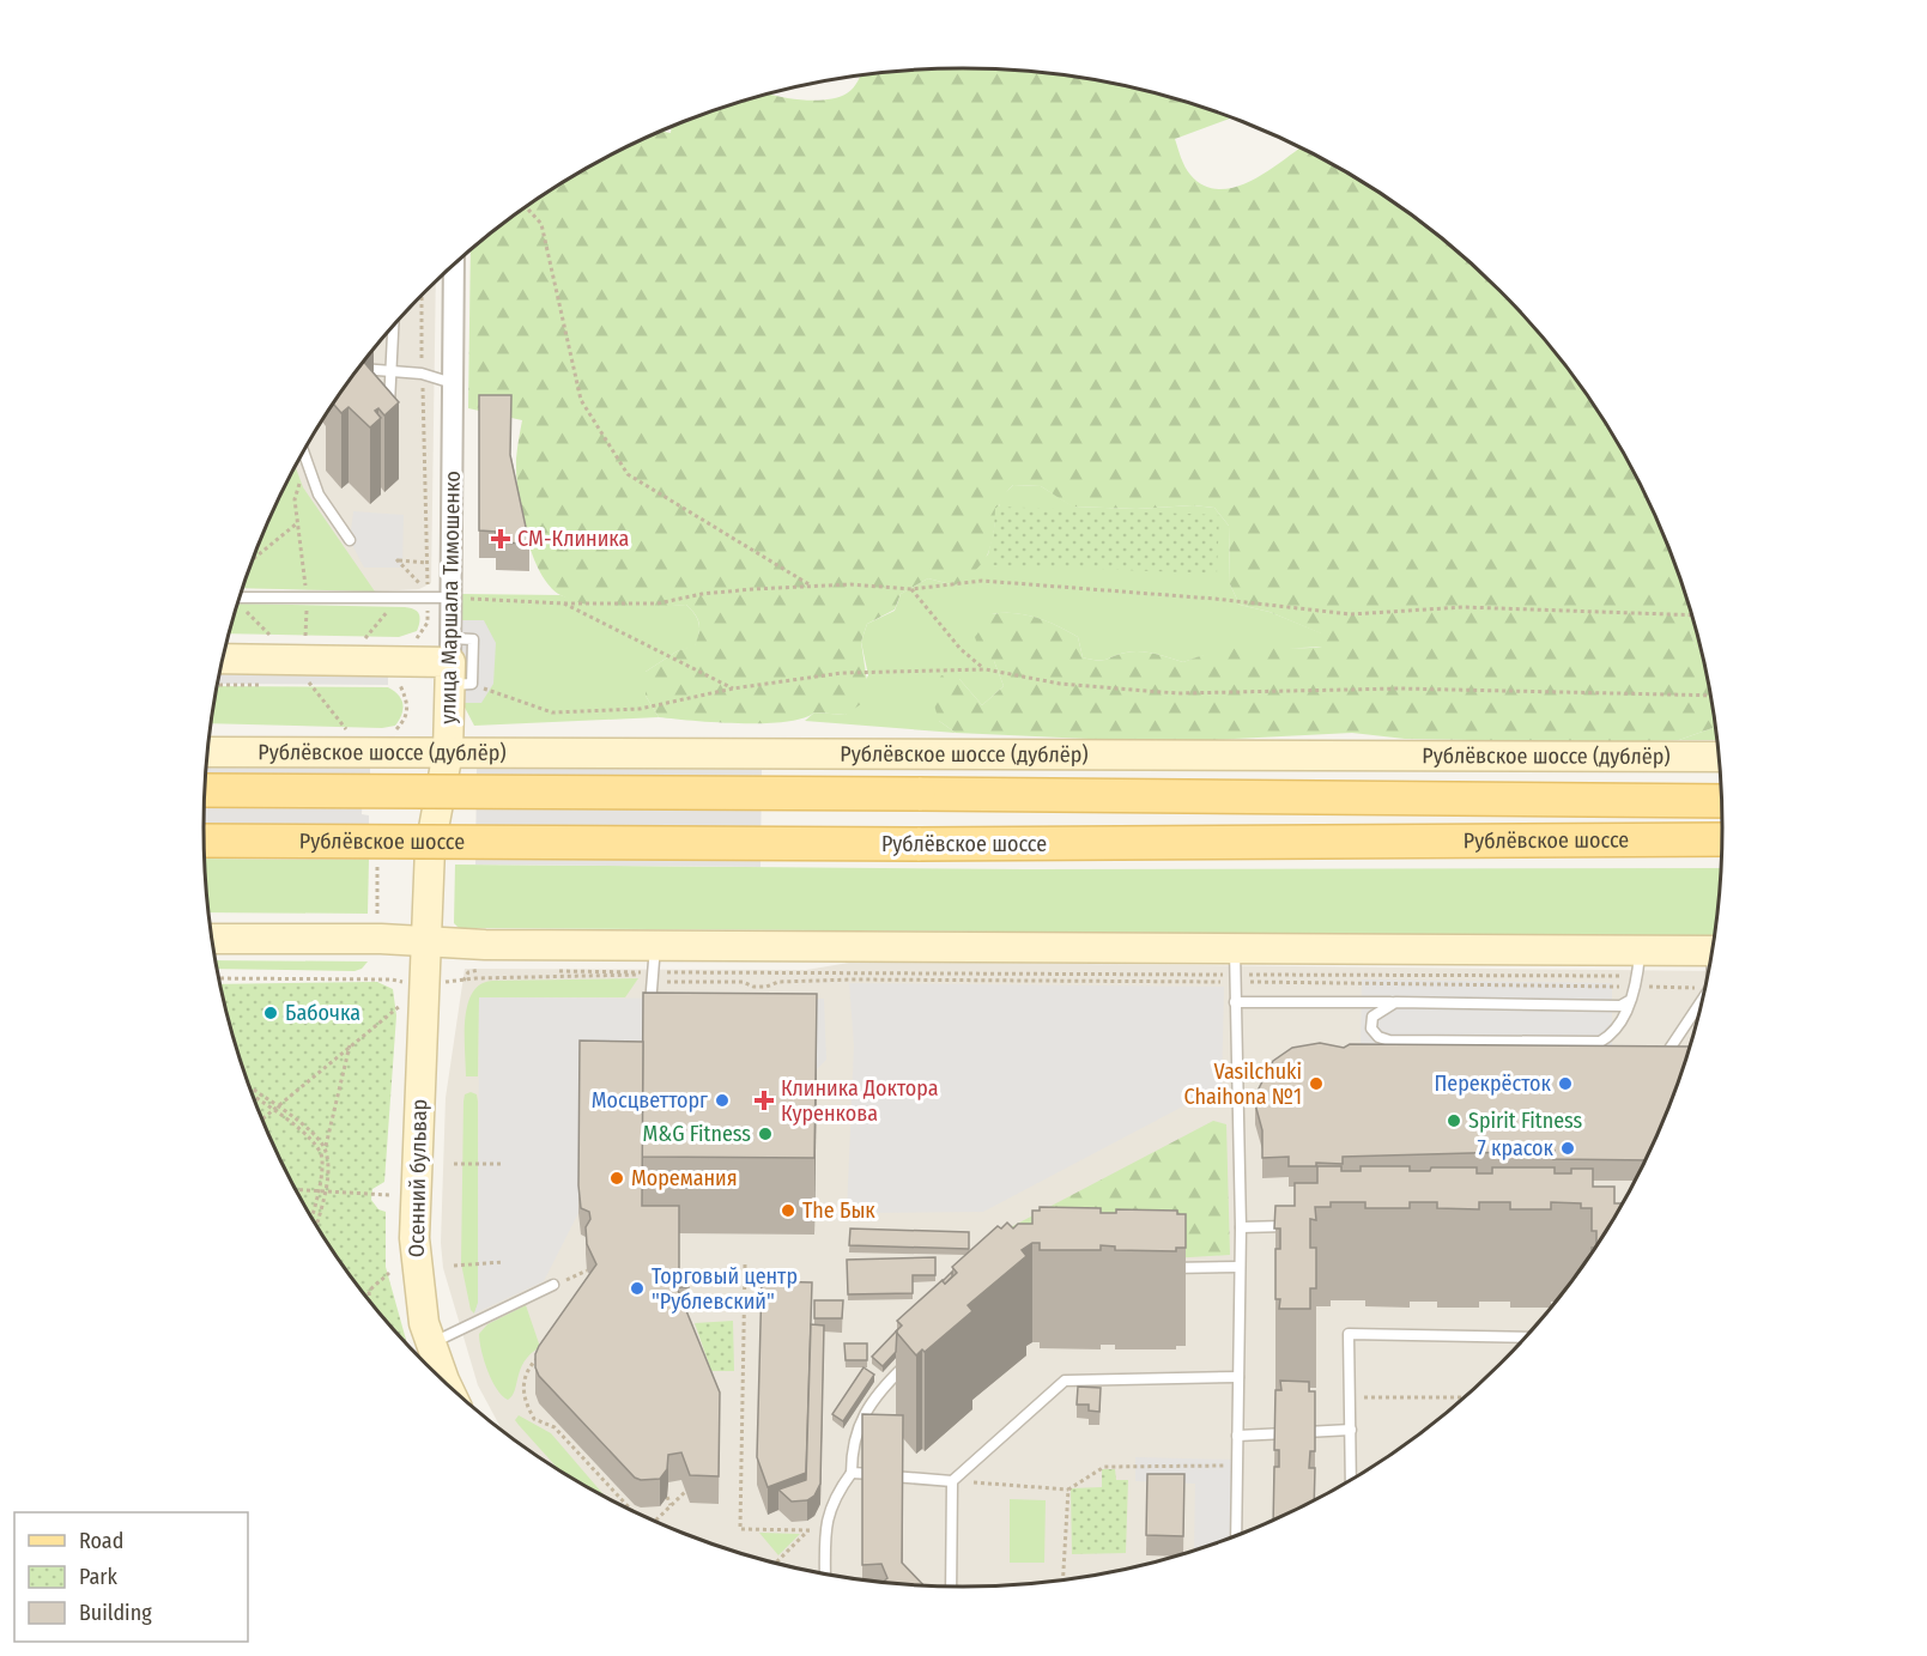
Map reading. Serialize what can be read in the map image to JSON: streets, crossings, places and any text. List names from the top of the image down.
{
  "streets": {
    "main road": [
      "улица Маршала Тимошенко",
      "Рублёвское шоссе (дублёр)",
      "Рублёвское шоссе",
      "Осенний бульвар"
    ]
  },
  "crossings": [
    ["улица Маршала Тимошенко", "Рублёвское шоссе (дублёр)"],
    ["улица Маршала Тимошенко", "Осенний бульвар"]
  ],
  "places": {
    "health": ["СМ-Клиника", "Клиника Доктора Куренкова"],
    "other": [
      "Бабочка",
      "Vasilchuki Chaihona №1",
      "Перекрёсток",
      "Мосцветторг",
      "Spirit Fitness",
      "M&G Fitness",
      "7 красок",
      "Моремания",
      "The Бык",
      "Торговый центр \"Рублевский\""
    ]
  },
  "legend": ["Road", "Park", "Building"]
}
